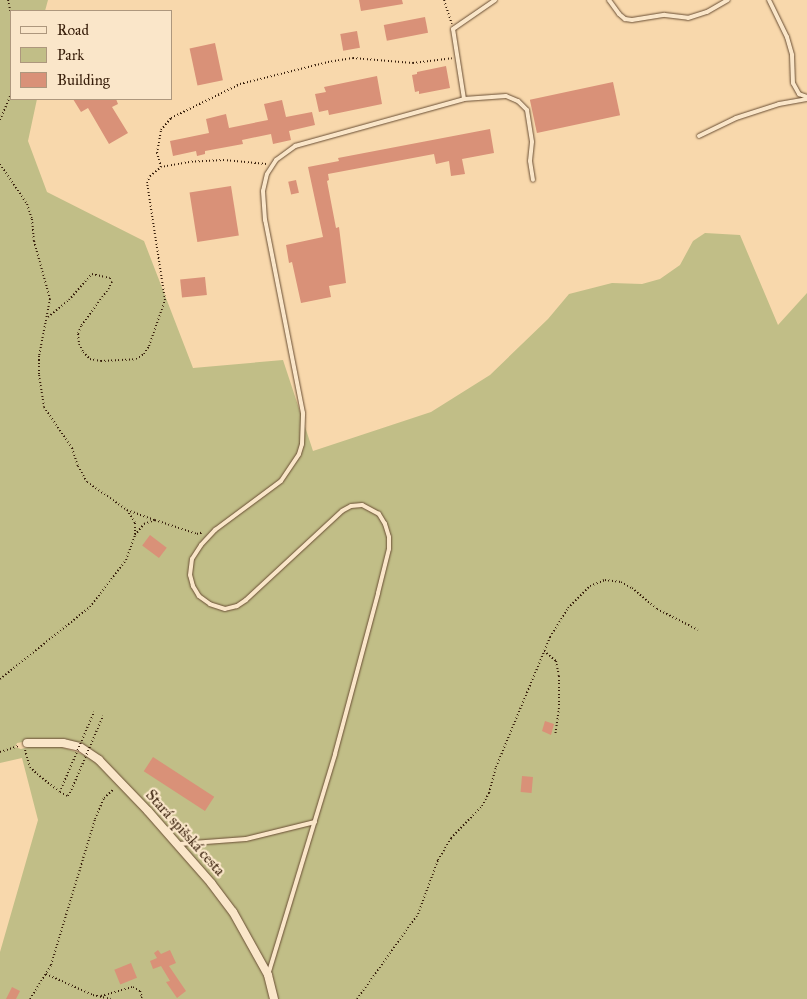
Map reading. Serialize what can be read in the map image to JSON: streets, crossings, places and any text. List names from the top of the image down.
{
  "streets": {
    "street": ["Stará spišská cesta"]
  },
  "legend": ["Road", "Park", "Building"]
}
